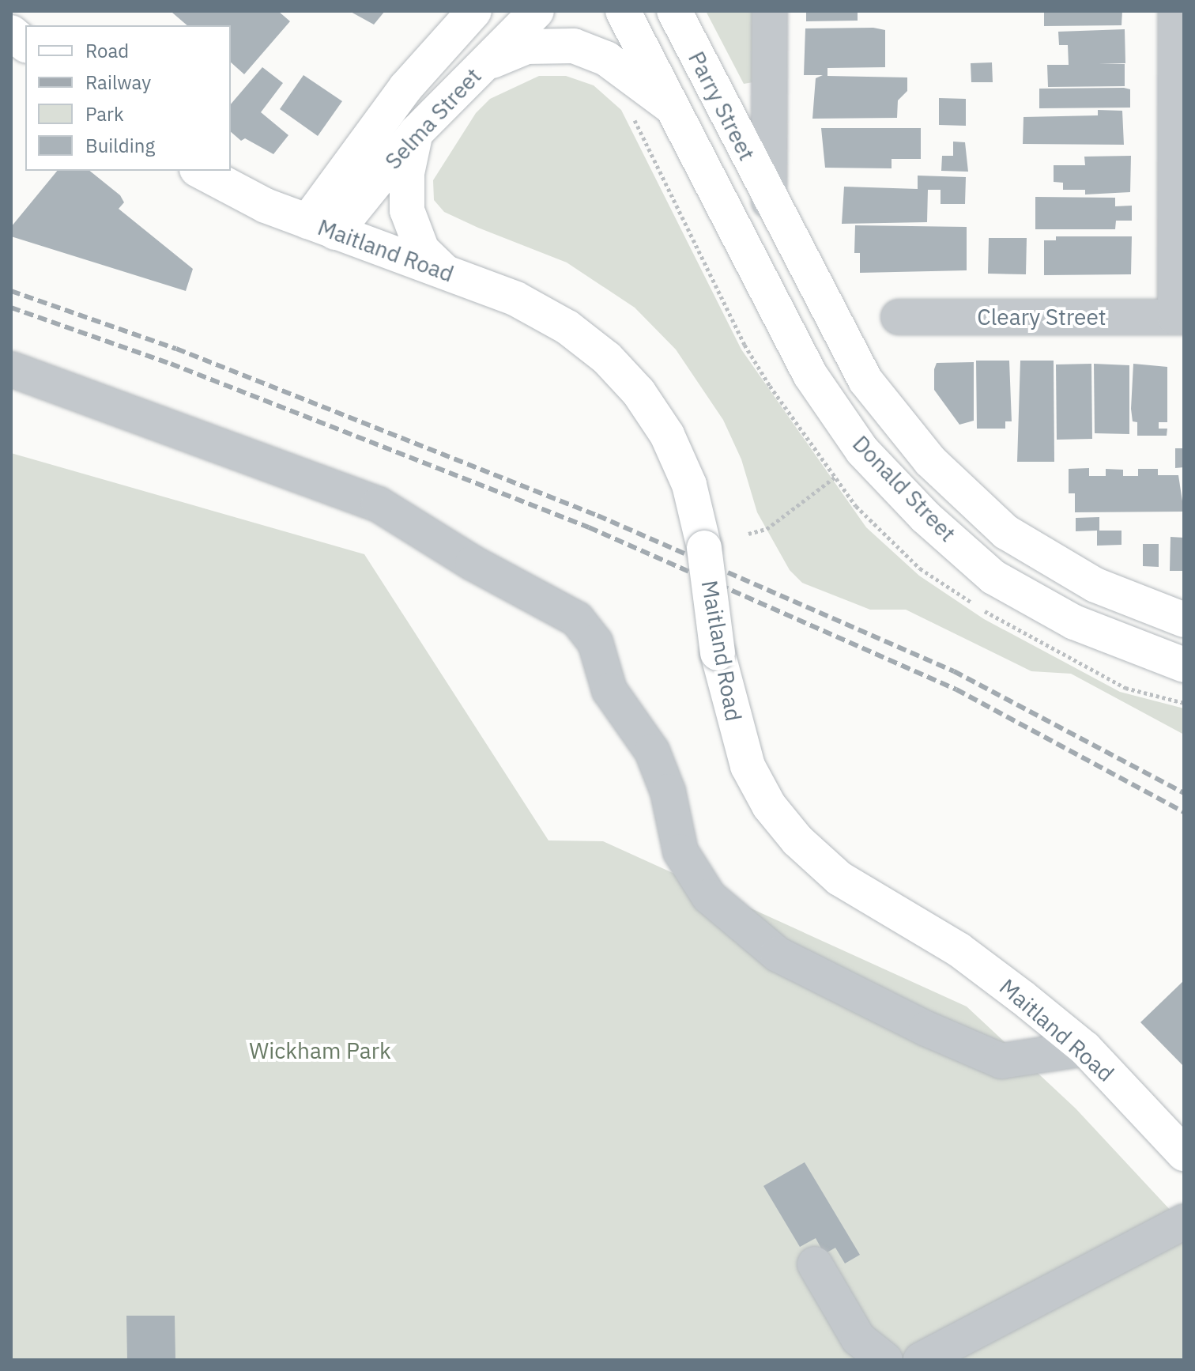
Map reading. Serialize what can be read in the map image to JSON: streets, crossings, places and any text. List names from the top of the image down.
{
  "streets": {
    "main road": [
      "Parry Street",
      "Selma Street",
      "Maitland Road",
      "Donald Street"
    ],
    "street": ["Cleary Street"]
  },
  "crossings": [
    ["Parry Street", "Donald Street"],
    ["Selma Street", "Maitland Road"]
  ],
  "parks": ["Wickham Park"],
  "legend": [
    "Road",
    "Railway",
    "Park",
    "Building"
  ]
}
